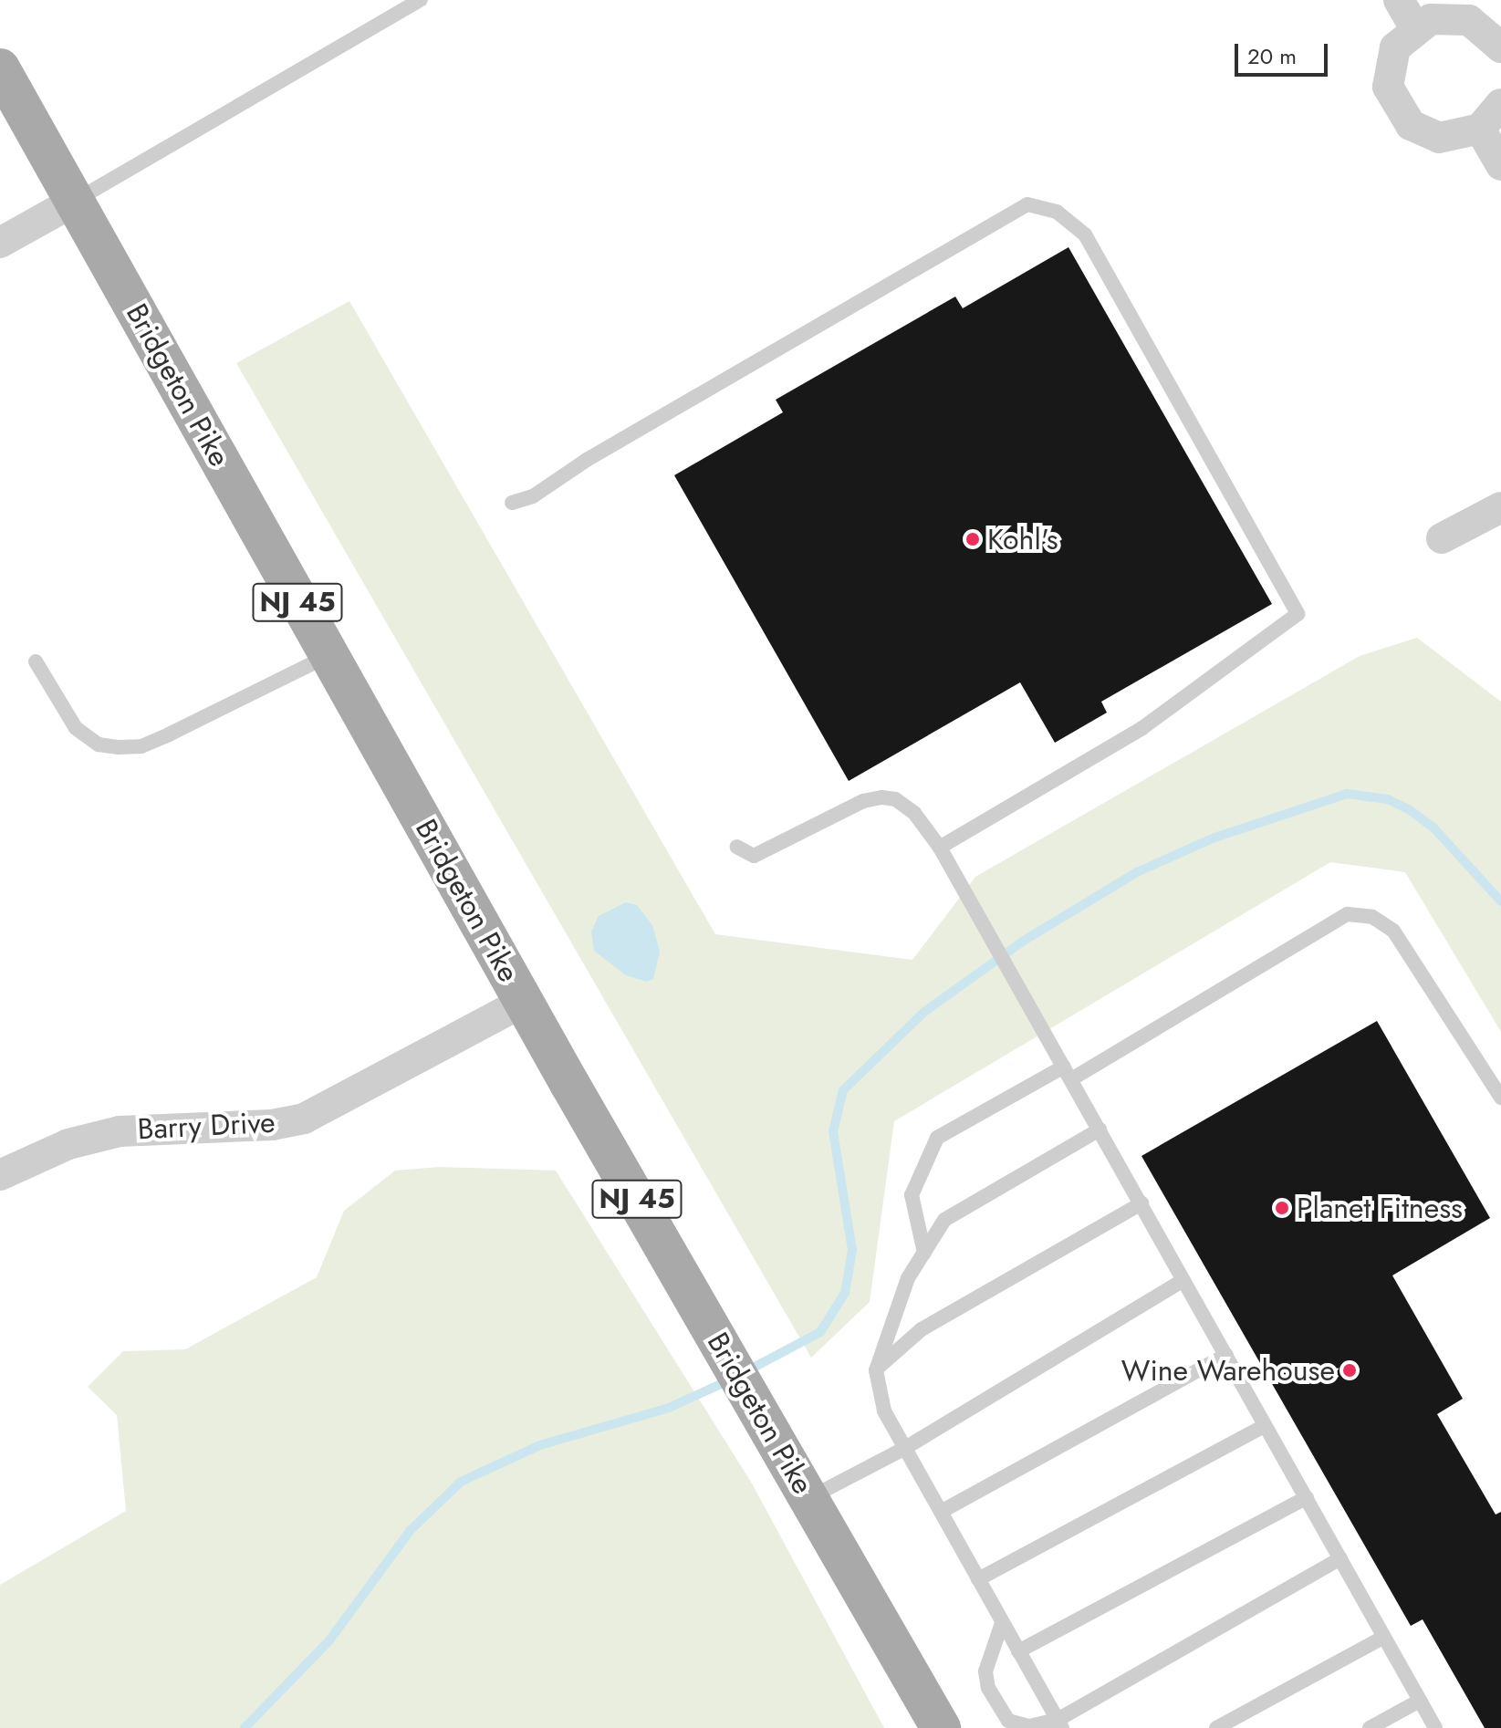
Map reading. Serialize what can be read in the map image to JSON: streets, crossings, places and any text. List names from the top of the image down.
{
  "streets": {
    "main road": ["Bridgeton Pike", "NJ 45"],
    "street": ["Barry Drive"]
  },
  "crossings": [
    ["Bridgeton Pike", "Barry Drive"]
  ],
  "places": ["Kohl's", "Planet Fitness", "Wine Warehouse"],
  "scale_bar": "20 m"
}
